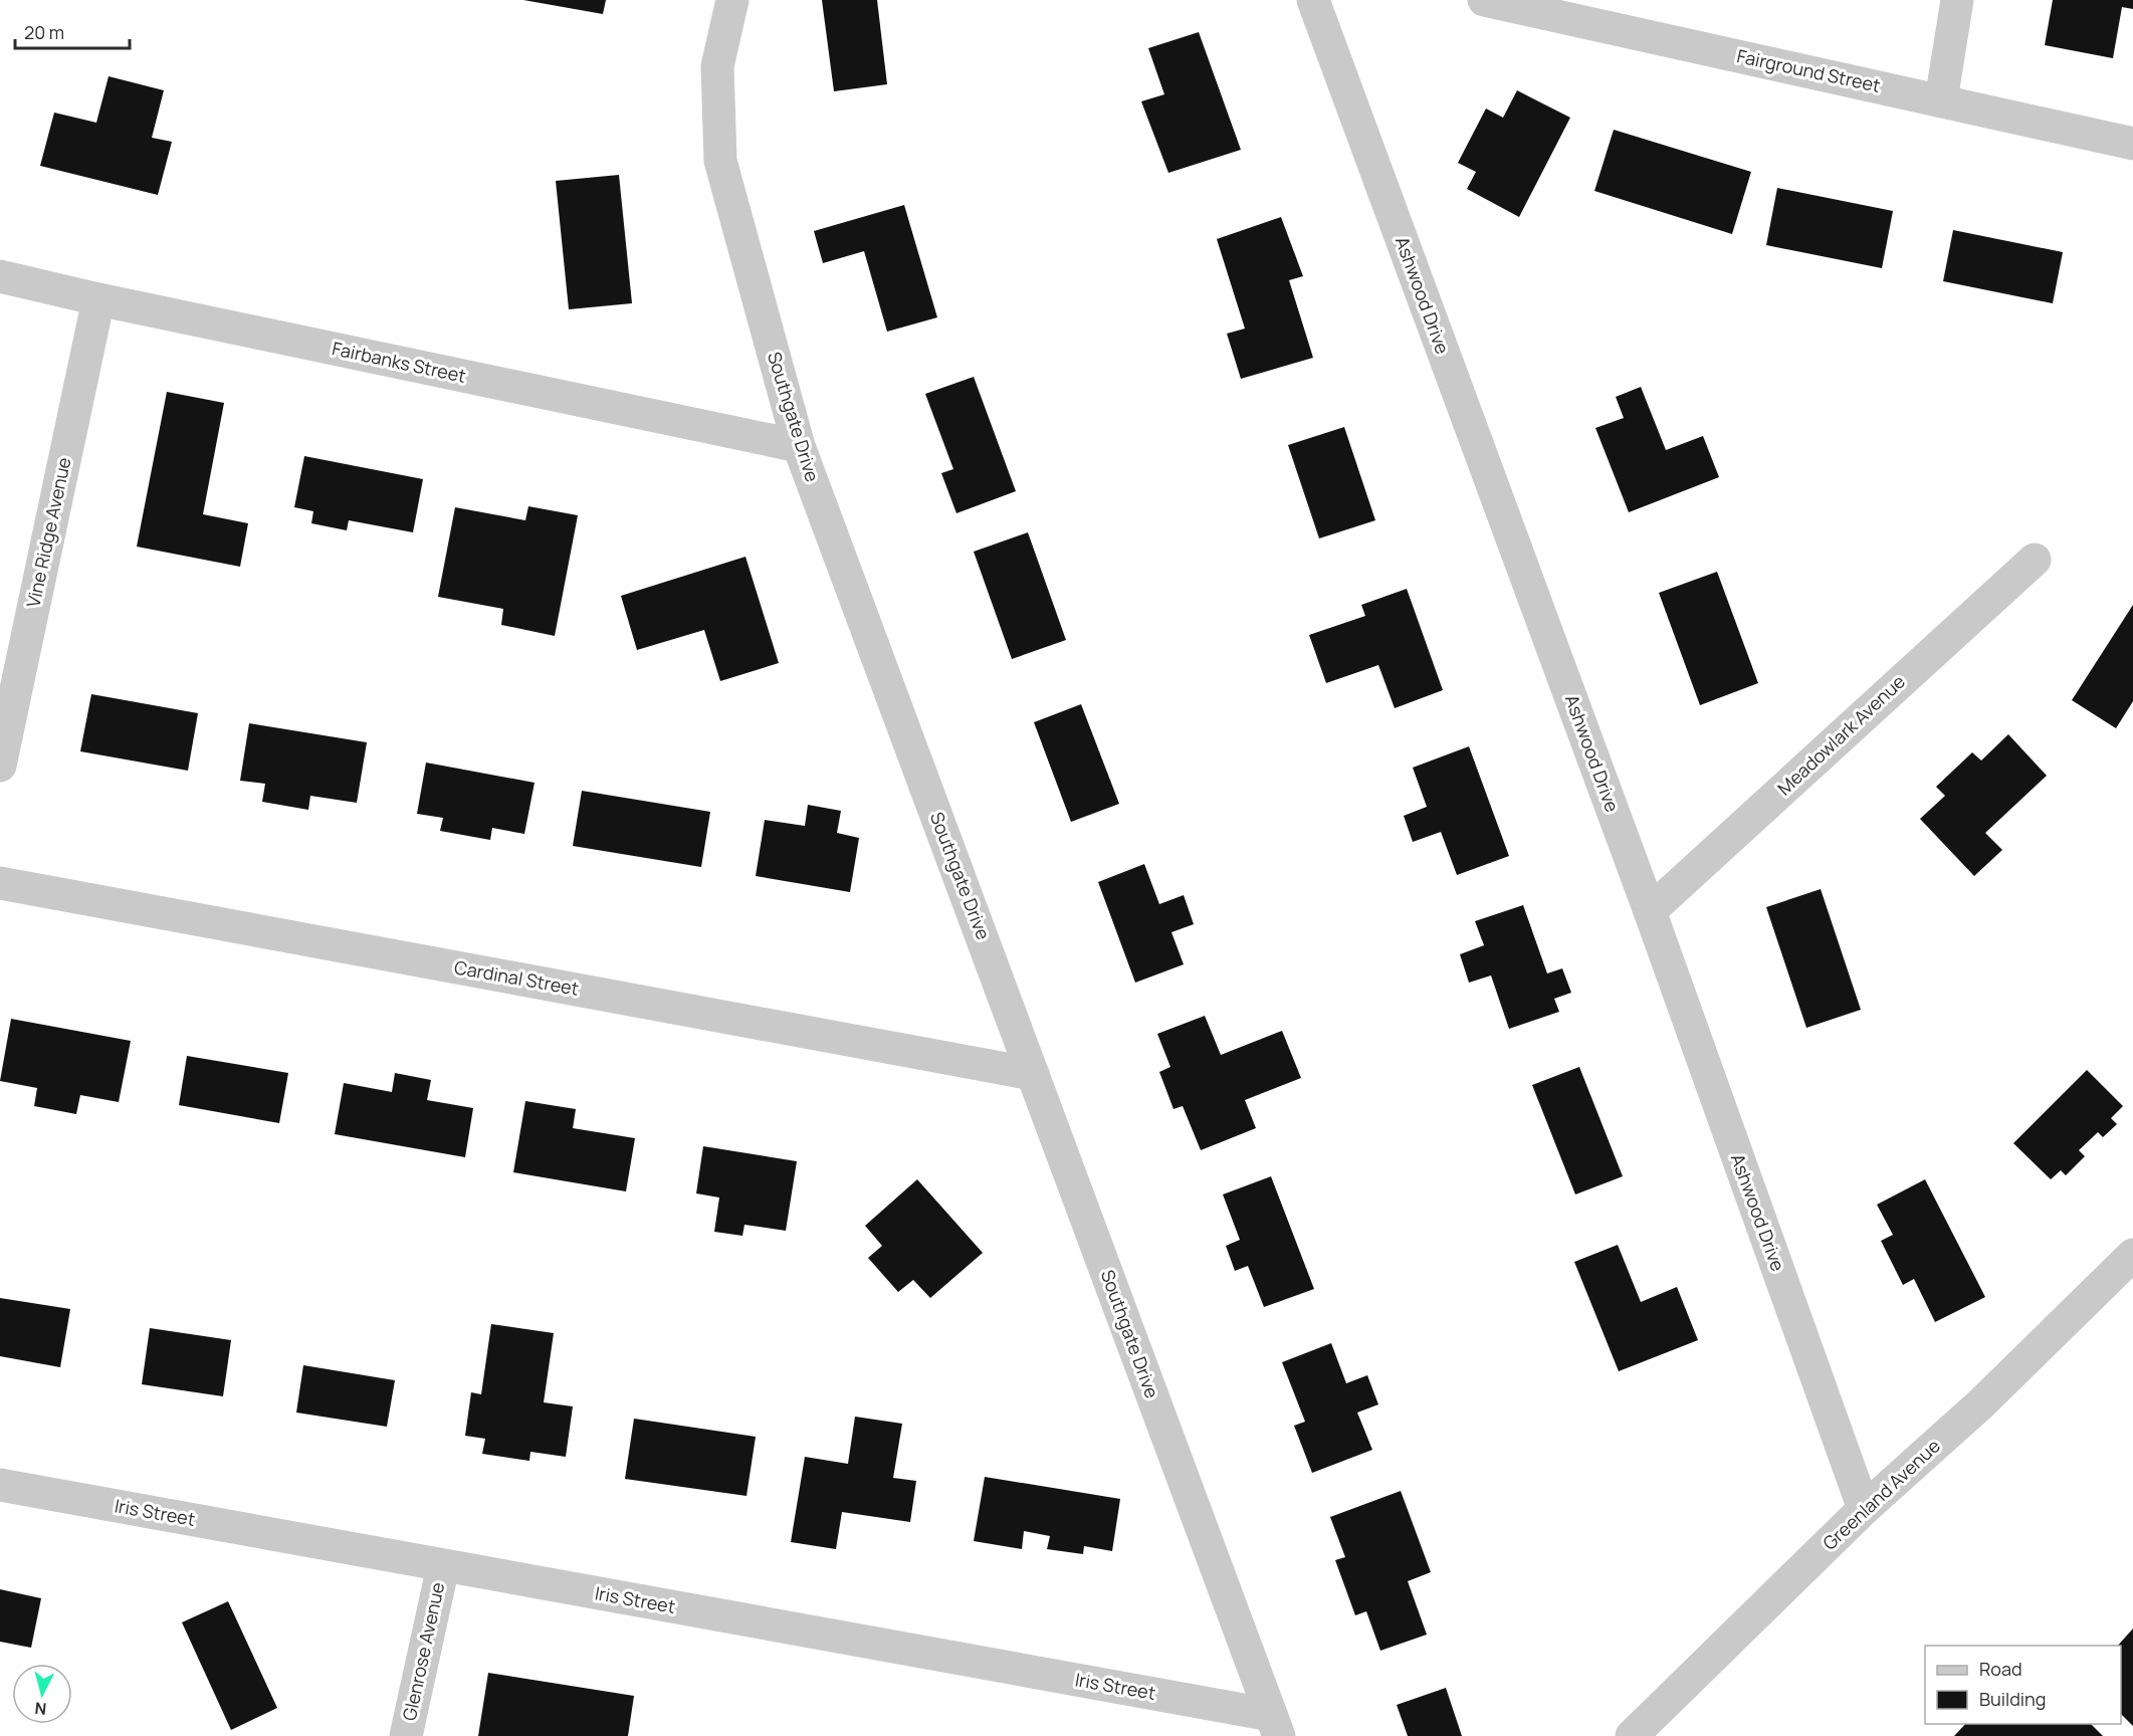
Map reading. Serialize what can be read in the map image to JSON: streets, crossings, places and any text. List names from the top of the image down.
{
  "streets": {
    "street": [
      "Fairground Street",
      "Ashwood Drive",
      "Fairbanks Street",
      "Southgate Drive",
      "Vine Ridge Avenue",
      "Meadowlark Avenue",
      "Cardinal Street",
      "Greenland Avenue",
      "Iris Street",
      "Glenrose Avenue"
    ]
  },
  "crossings": [
    ["Ashwood Drive", "Meadowlark Avenue"],
    ["Ashwood Drive", "Greenland Avenue"],
    ["Fairbanks Street", "Southgate Drive"],
    ["Fairbanks Street", "Vine Ridge Avenue"],
    ["Southgate Drive", "Cardinal Street"],
    ["Southgate Drive", "Iris Street"],
    ["Iris Street", "Glenrose Avenue"]
  ],
  "legend": ["Road", "Building"],
  "scale_bar": "20 m",
  "north": "bottom"
}
